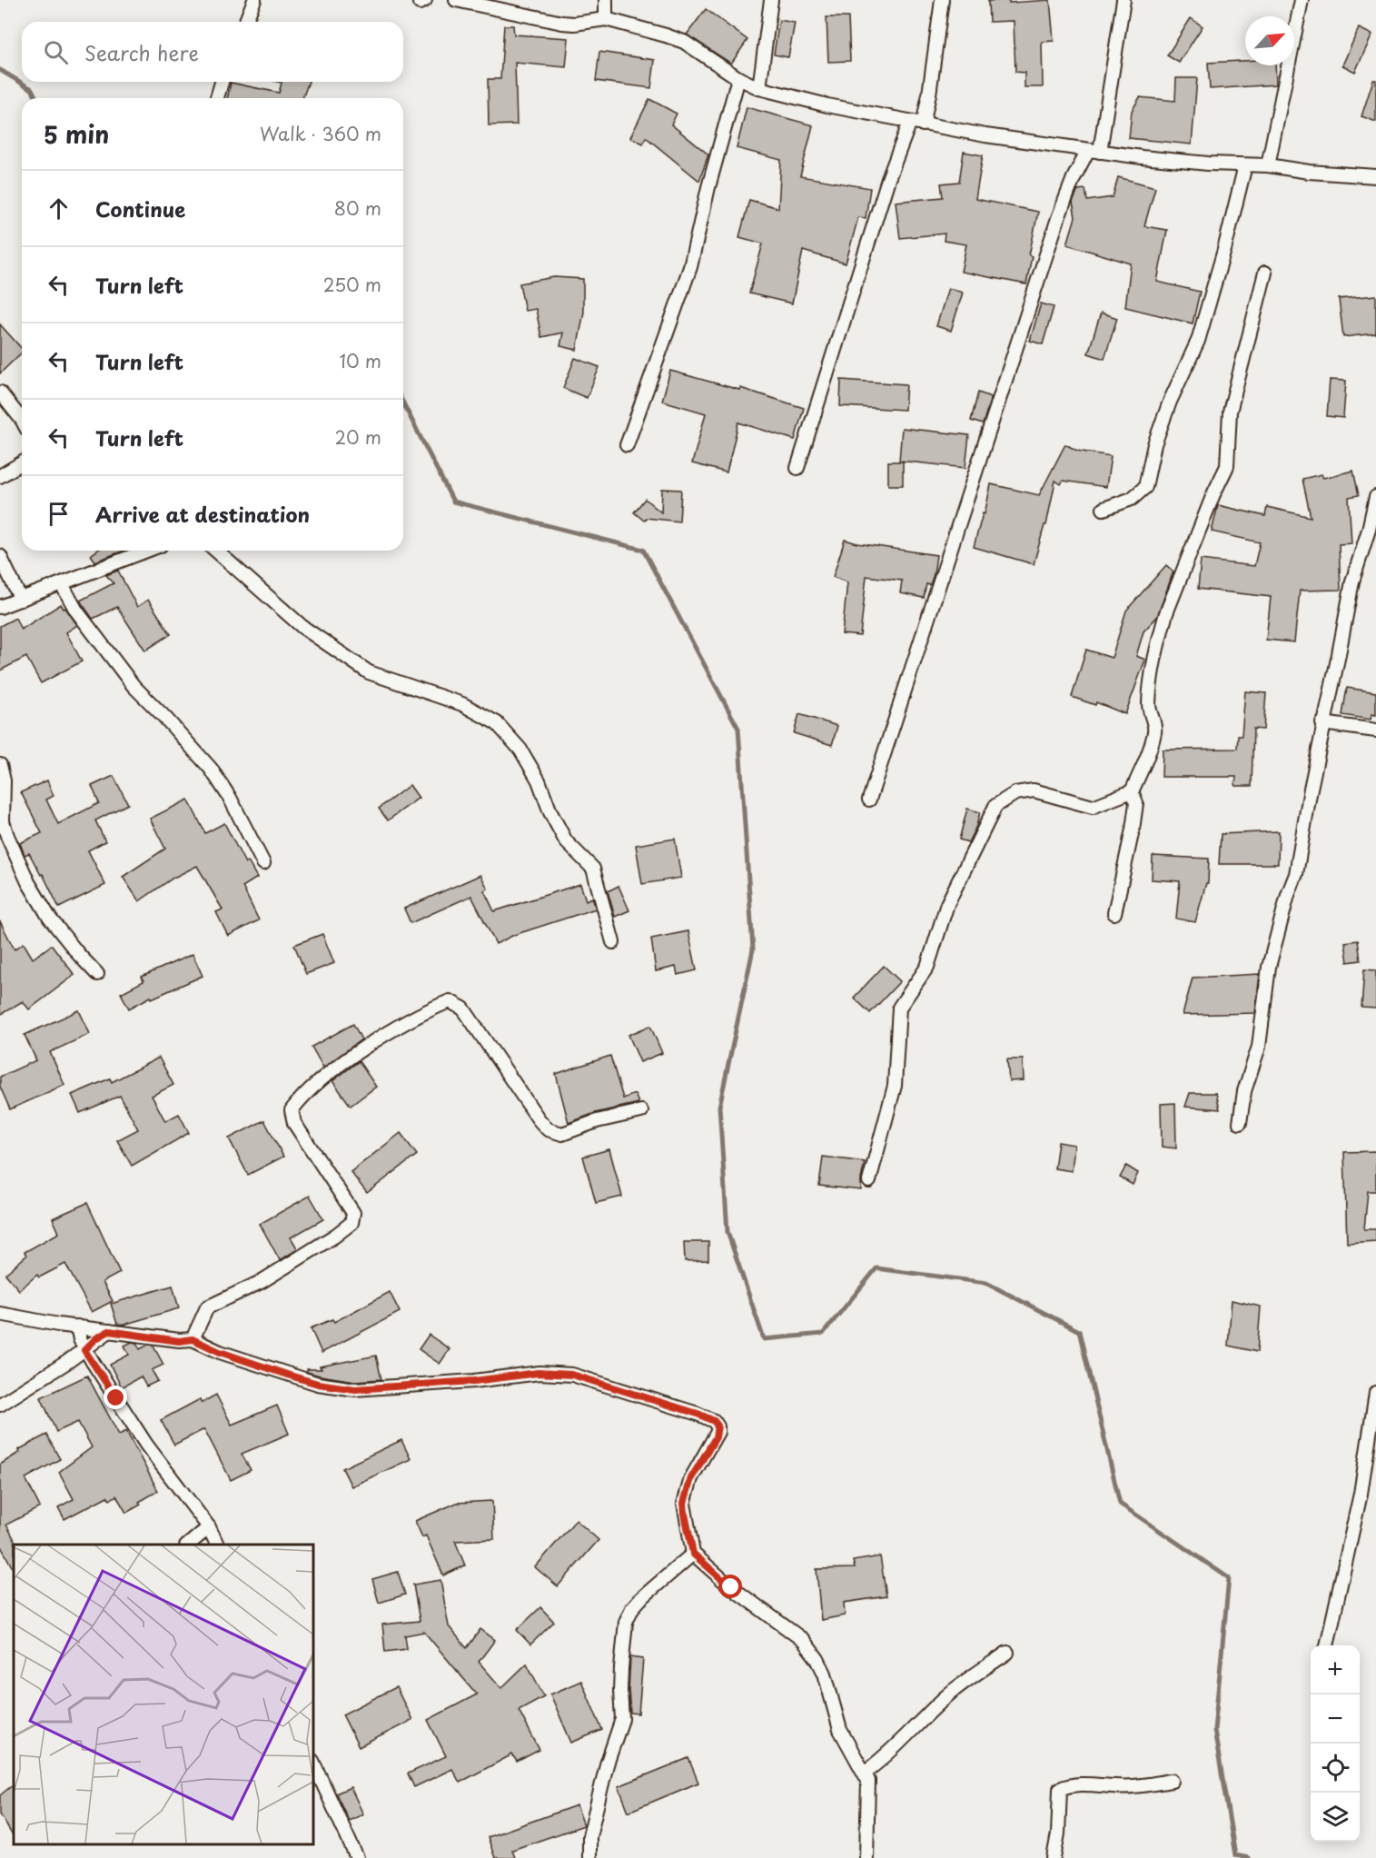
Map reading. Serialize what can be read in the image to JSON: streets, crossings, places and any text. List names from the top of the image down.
{
  "north": "top right",
  "page": {
    "search": "Search here",
    "heading": ["5 min", "Walk · 360 m"],
    "list": [
      ["Continue", "80 m"],
      ["Turn left", "250 m"],
      ["Turn left", "10 m"],
      ["Turn left", "20 m"],
      "Arrive at destination"
    ],
    "map_buttons": ["+", "−"]
  }
}
